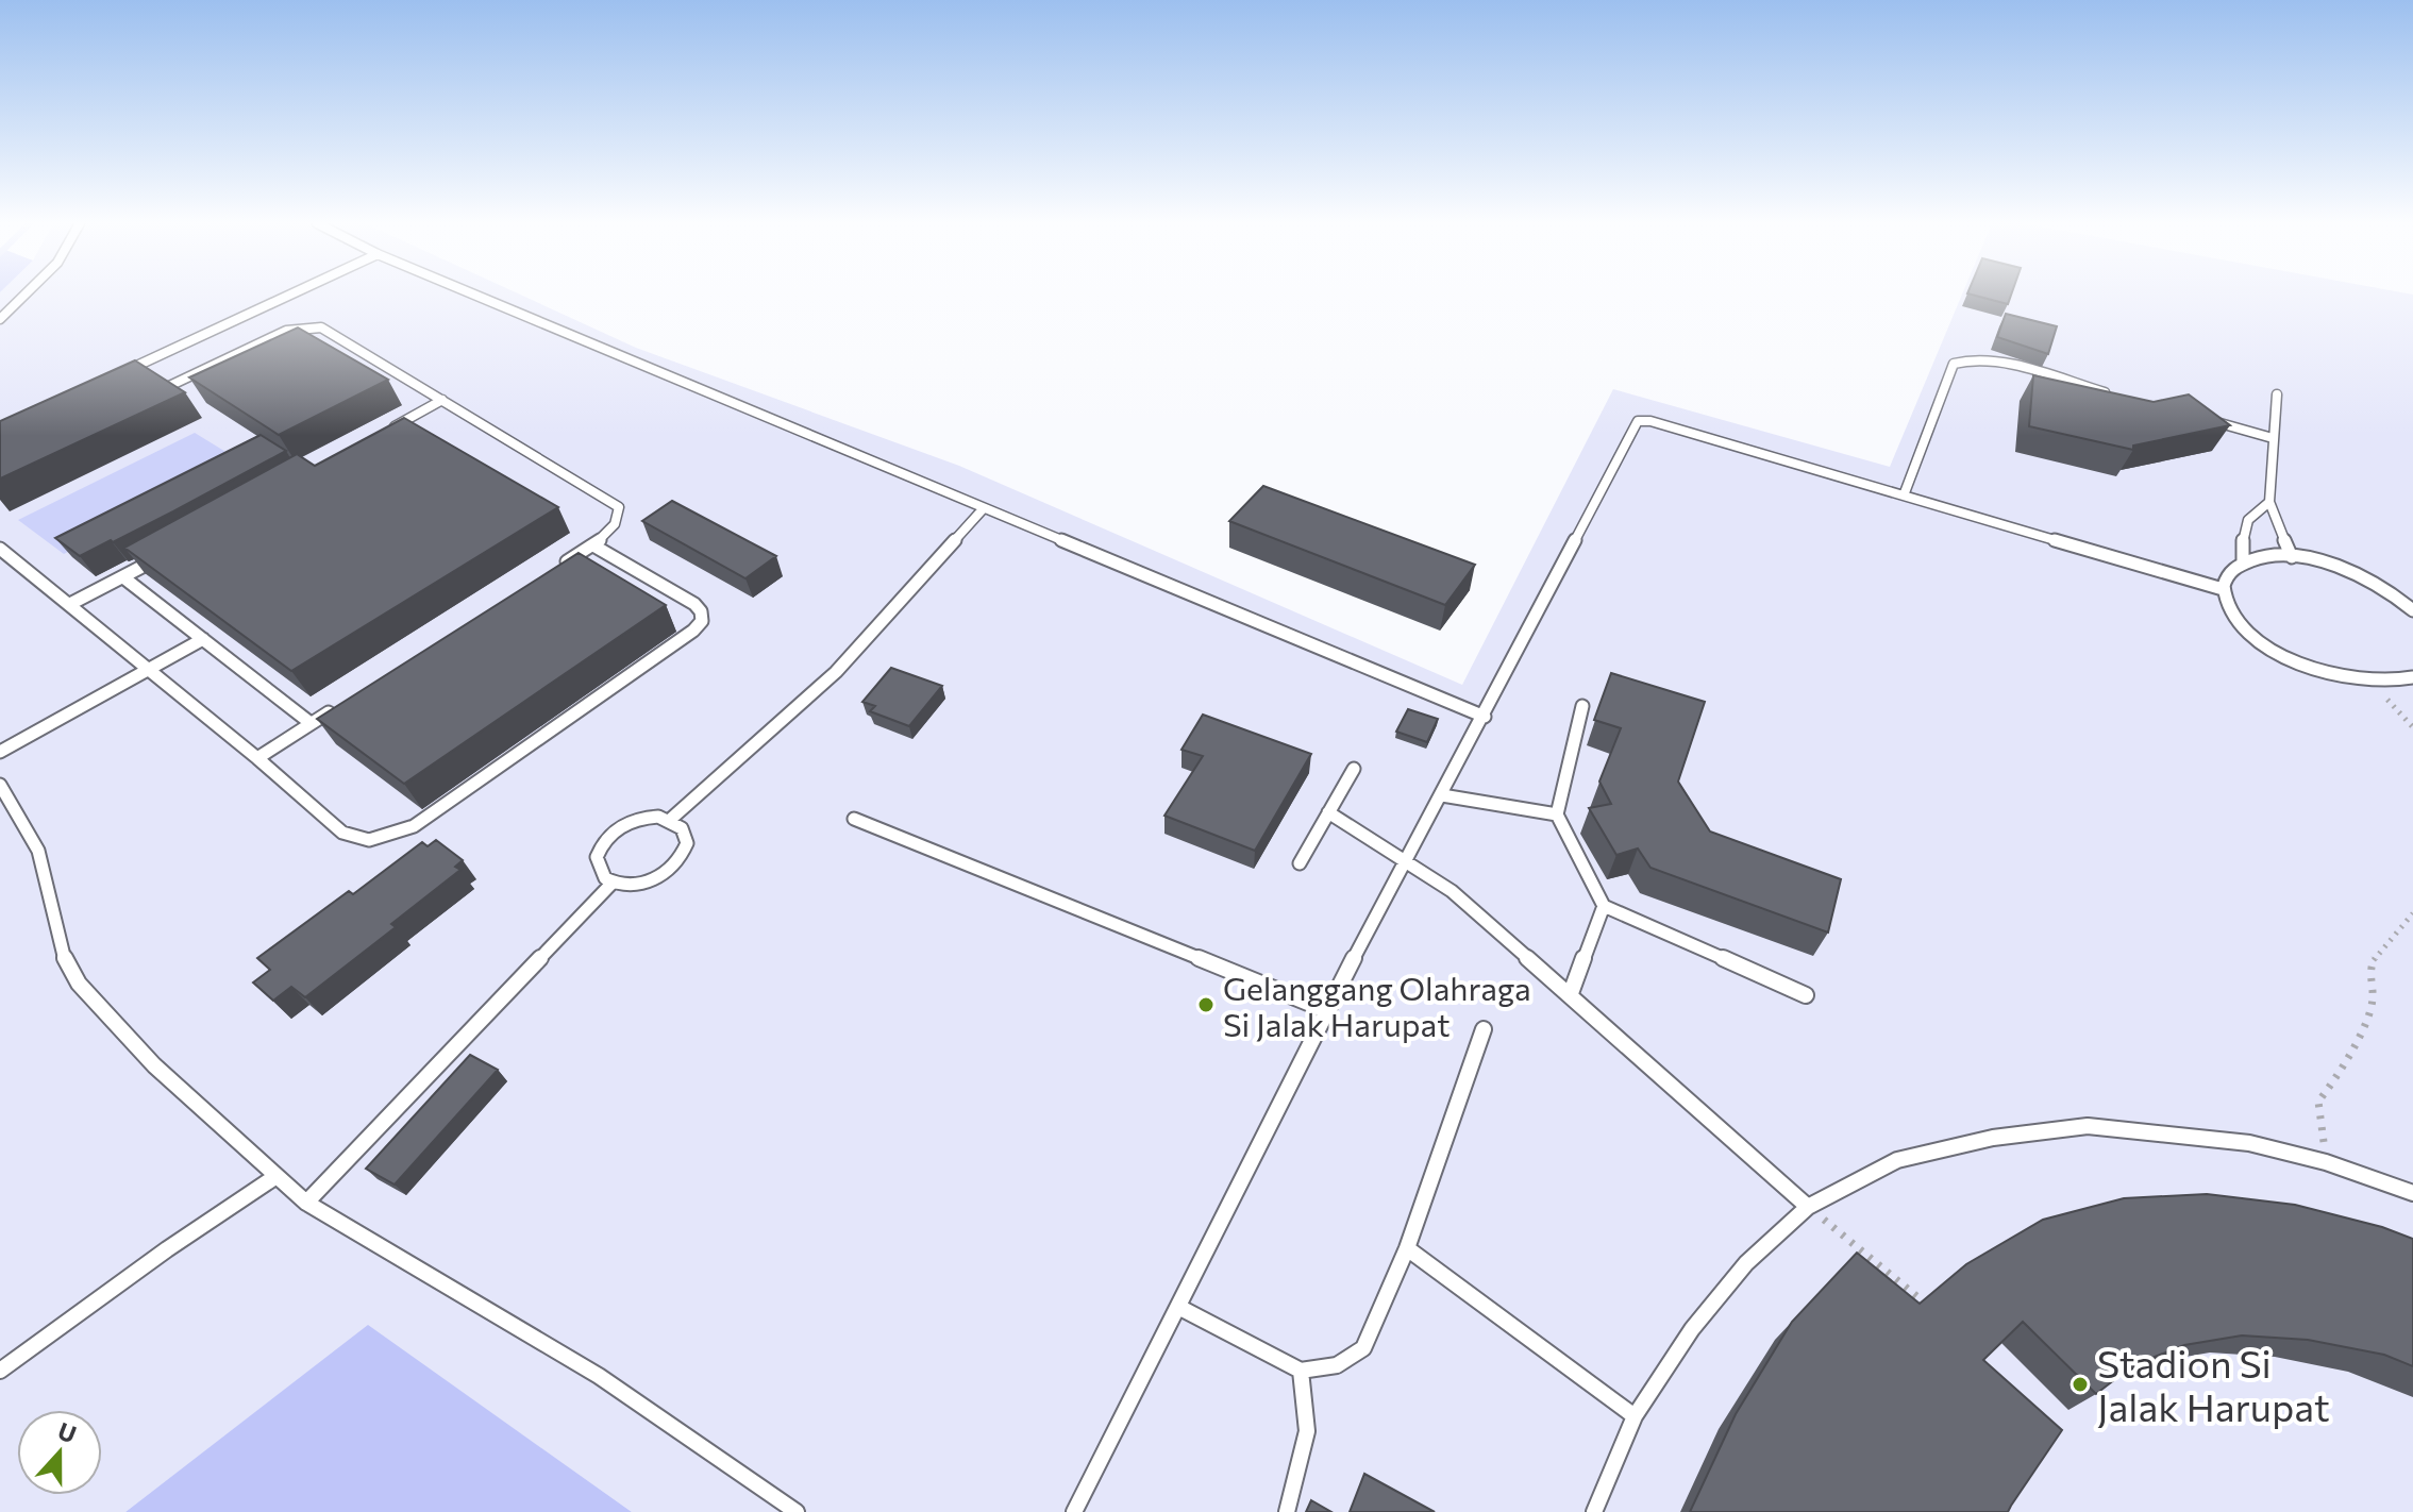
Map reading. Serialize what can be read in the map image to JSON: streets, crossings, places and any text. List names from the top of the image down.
{
  "places": ["Gelanggang Olahraga Si Jalak Harupat", "Stadion Si Jalak Harupat"],
  "north": "top"
}
